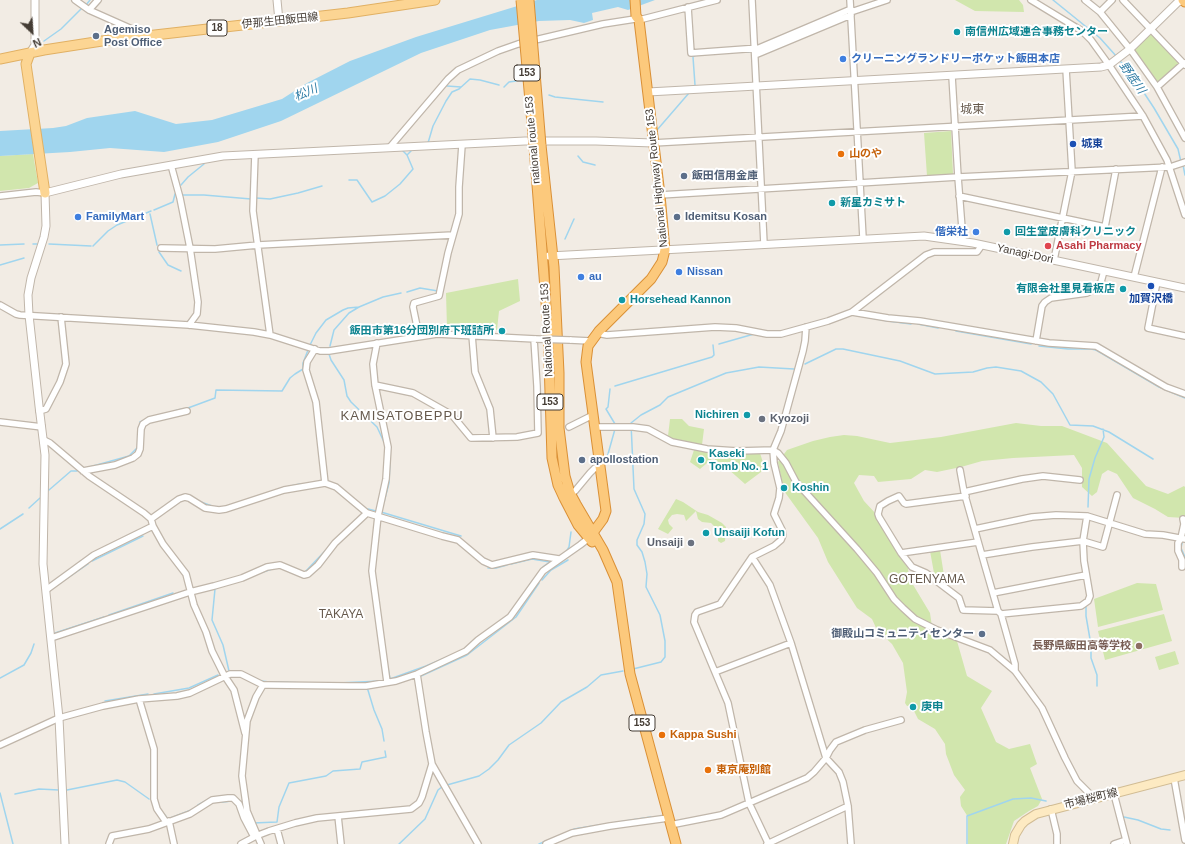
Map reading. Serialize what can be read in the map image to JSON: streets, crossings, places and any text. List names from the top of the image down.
{
  "streets": {
    "highway": [
      "153",
      "national route 153",
      "National Highway Route 153",
      "National Route 153"
    ],
    "main road": ["伊那生田飯田線", "18", "市場桜町線"],
    "street": ["Yanagi-Dori"]
  },
  "crossings": [
    ["153", "National Route 153"],
    ["national route 153", "Yanagi-Dori"],
    ["national route 153", "National Route 153"],
    ["National Highway Route 153", "Yanagi-Dori"],
    ["Yanagi-Dori", "National Route 153"]
  ],
  "districts": [
    "城東",
    "KAMISATOBEPPU",
    "GOTENYAMA",
    "TAKAYA"
  ],
  "water": ["野底川", "松川"],
  "places": [
    "南信州広域連合事務センター",
    "Agemiso Post Office",
    "クリーニングランドリーポケット飯田本店",
    "城東",
    "山のや",
    "飯田信用金庫",
    "新星カミサト",
    "FamilyMart",
    "Idemitsu Kosan",
    "偕栄社",
    "回生堂皮膚科クリニック",
    "Asahi Pharmacy",
    "Nissan",
    "au",
    "加賀沢橋",
    "有限会社里見看板店",
    "Horsehead Kannon",
    "飯田市第16分団別府下班詰所",
    "Nichiren",
    "Kyozoji",
    "apollostation",
    "Kaseki Tomb No. 1",
    "Koshin",
    "Unsaiji Kofun",
    "Unsaiji",
    "御殿山コミュニティセンター",
    "長野県飯田高等学校",
    "庚申",
    "Kappa Sushi",
    "東京庵別館"
  ],
  "north": "bottom right"
}
